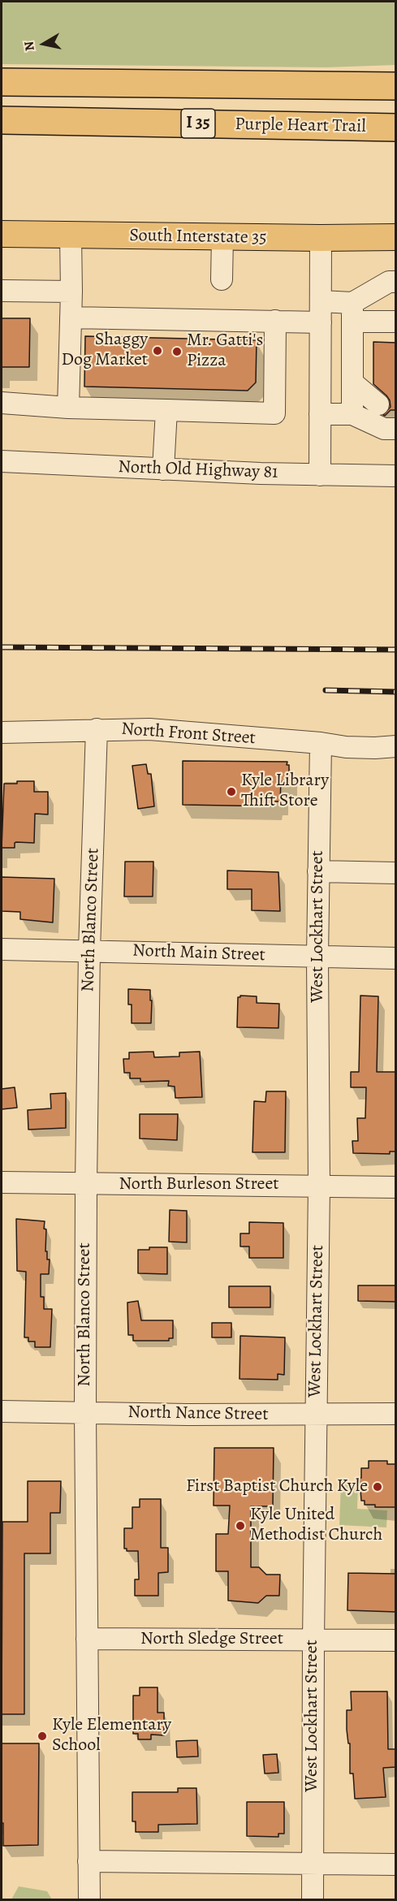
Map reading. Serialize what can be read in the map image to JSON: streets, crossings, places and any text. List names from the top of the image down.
{
  "streets": {
    "highway": ["I 35", "Purple Heart Trail"],
    "main road": ["South Interstate 35"],
    "street": [
      "North Old Highway 81",
      "North Front Street",
      "North Blanco Street",
      "West Lockhart Street",
      "North Main Street",
      "North Burleson Street",
      "North Nance Street",
      "North Sledge Street"
    ]
  },
  "crossings": [
    ["North Front Street", "North Blanco Street"],
    ["North Front Street", "West Lockhart Street"],
    ["North Blanco Street", "North Main Street"],
    ["North Blanco Street", "North Burleson Street"],
    ["North Blanco Street", "North Nance Street"],
    ["North Blanco Street", "North Sledge Street"],
    ["West Lockhart Street", "North Main Street"],
    ["West Lockhart Street", "North Burleson Street"],
    ["West Lockhart Street", "North Nance Street"],
    ["West Lockhart Street", "North Sledge Street"]
  ],
  "places": [
    "Shaggy Dog Market",
    "Mr. Gatti's Pizza",
    "Kyle Library Thift Store",
    "First Baptist Church Kyle",
    "Kyle United Methodist Church",
    "Kyle Elementary School"
  ],
  "north": "left"
}
